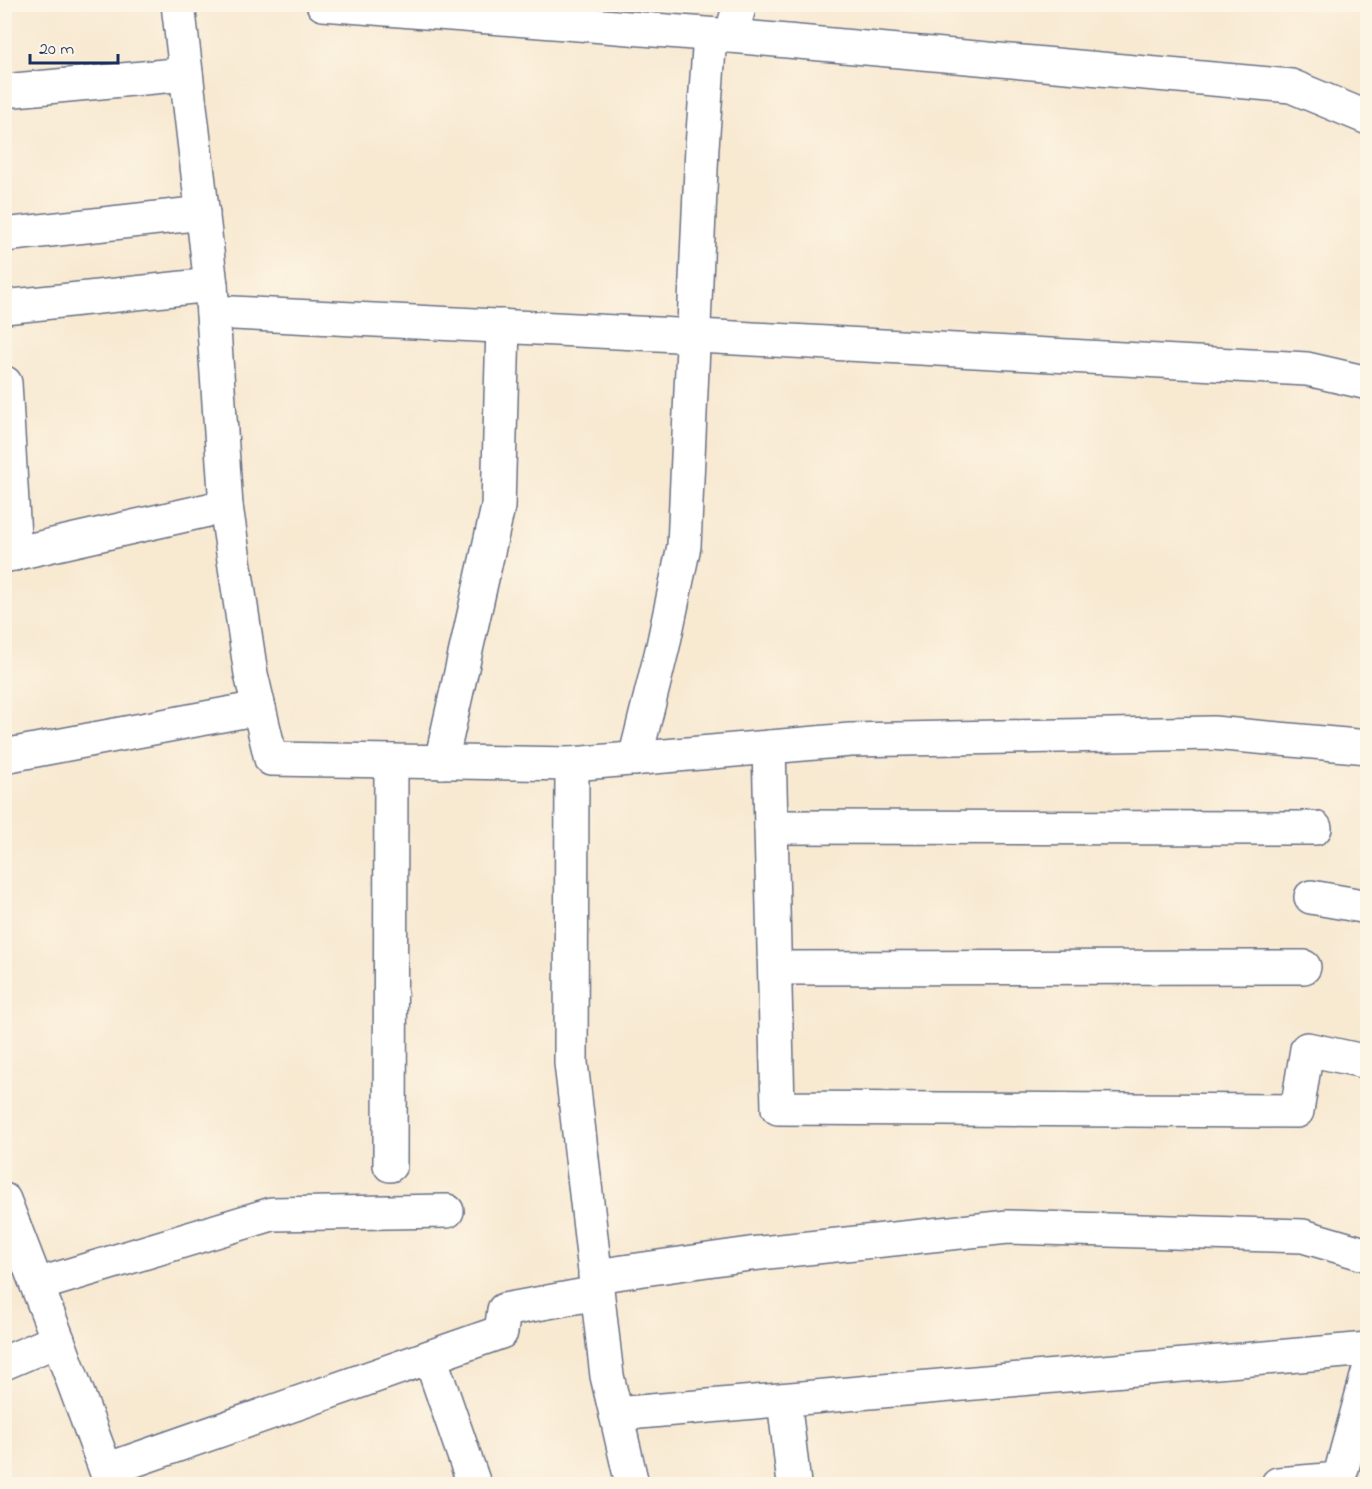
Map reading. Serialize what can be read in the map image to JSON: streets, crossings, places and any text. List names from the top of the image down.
{
  "scale_bar": "20 m"
}
